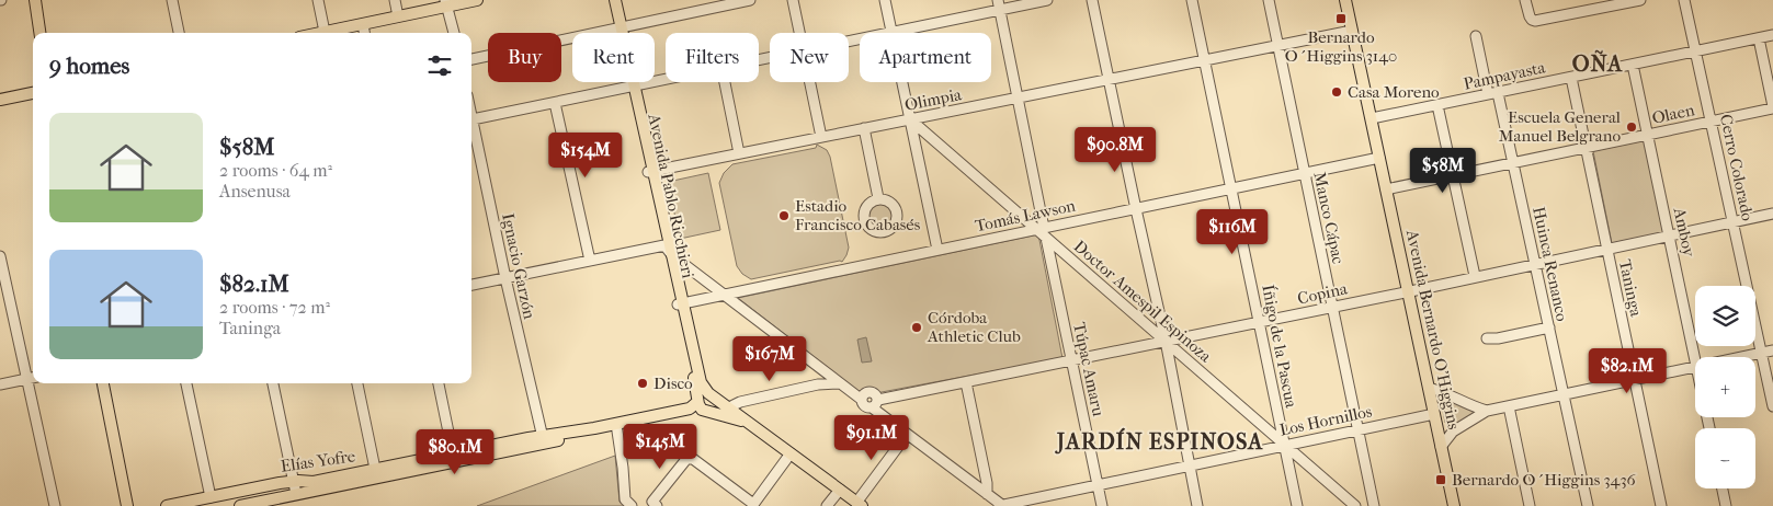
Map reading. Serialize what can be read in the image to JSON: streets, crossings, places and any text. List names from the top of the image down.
{
  "streets": {
    "main road": ["Avenida Pablo Ricchieri", "Avenida Bernardo O'Higgins", "Elías Yofre"],
    "street": [
      "Pampayasta",
      "Olimpia",
      "Olaen",
      "Cerro Colorado",
      "Tomás Lawson",
      "Manco Cápac",
      "Amboy",
      "Huinca Renanco",
      "Ignacio Garzón",
      "Taninga",
      "Copina",
      "Doctor Amespil Espinoza",
      "Íñigo de la Pascua",
      "Túpac Amaru",
      "Los Hornillos"
    ]
  },
  "crossings": [
    ["Pampayasta", "Cerro Colorado"],
    ["Pampayasta", "Amboy"],
    ["Pampayasta", "Huinca Renanco"],
    ["Pampayasta", "Taninga"],
    ["Pampayasta", "Avenida Bernardo O'Higgins"],
    ["Olimpia", "Avenida Pablo Ricchieri"],
    ["Olimpia", "Manco Cápac"],
    ["Olimpia", "Doctor Amespil Espinoza"],
    ["Olimpia", "Avenida Bernardo O'Higgins"],
    ["Olimpia", "Íñigo de la Pascua"],
    ["Olimpia", "Túpac Amaru"],
    ["Olaen", "Cerro Colorado"],
    ["Olaen", "Amboy"],
    ["Olaen", "Huinca Renanco"],
    ["Olaen", "Taninga"],
    ["Olaen", "Avenida Bernardo O'Higgins"],
    ["Cerro Colorado", "Copina"],
    ["Avenida Pablo Ricchieri", "Tomás Lawson"],
    ["Avenida Pablo Ricchieri", "Elías Yofre"],
    ["Tomás Lawson", "Manco Cápac"],
    ["Tomás Lawson", "Doctor Amespil Espinoza"],
    ["Tomás Lawson", "Avenida Bernardo O'Higgins"],
    ["Tomás Lawson", "Íñigo de la Pascua"],
    ["Tomás Lawson", "Túpac Amaru"],
    ["Manco Cápac", "Copina"],
    ["Manco Cápac", "Los Hornillos"],
    ["Amboy", "Copina"],
    ["Huinca Renanco", "Copina"],
    ["Ignacio Garzón", "Elías Yofre"],
    ["Taninga", "Copina"],
    ["Copina", "Doctor Amespil Espinoza"],
    ["Copina", "Avenida Bernardo O'Higgins"],
    ["Copina", "Íñigo de la Pascua"],
    ["Copina", "Túpac Amaru"],
    ["Doctor Amespil Espinoza", "Íñigo de la Pascua"],
    ["Doctor Amespil Espinoza", "Túpac Amaru"],
    ["Doctor Amespil Espinoza", "Los Hornillos"],
    ["Avenida Bernardo O'Higgins", "Los Hornillos"],
    ["Íñigo de la Pascua", "Los Hornillos"],
    ["Túpac Amaru", "Los Hornillos"]
  ],
  "districts": ["OÑA", "JARDÍN ESPINOSA"],
  "places": {
    "transit": ["Bernardo O´Higgins 3140", "Bernardo O´Higgins 3436"],
    "other": [
      "Casa Moreno",
      "Escuela General Manuel Belgrano",
      "Estadio Francisco Cabasés",
      "Córdoba Athletic Club",
      "Disco"
    ]
  },
  "page": {
    "chip": [
      "Buy",
      "Rent",
      "Filters",
      "New",
      "Apartment"
    ],
    "heading": "9 homes",
    "list": [
      {
        "name": "$58M",
        "note": "2 rooms · 64 m² · Ansenusa"
      },
      {
        "name": "$82.1M",
        "note": "2 rooms · 72 m² · Taninga"
      }
    ],
    "price": [
      "$90.8M",
      "$154M",
      "$58M",
      "$116M",
      "$167M",
      "$82.1M",
      "$91.1M",
      "$145M",
      "$80.1M"
    ],
    "map_buttons": ["+", "−"]
  }
}
